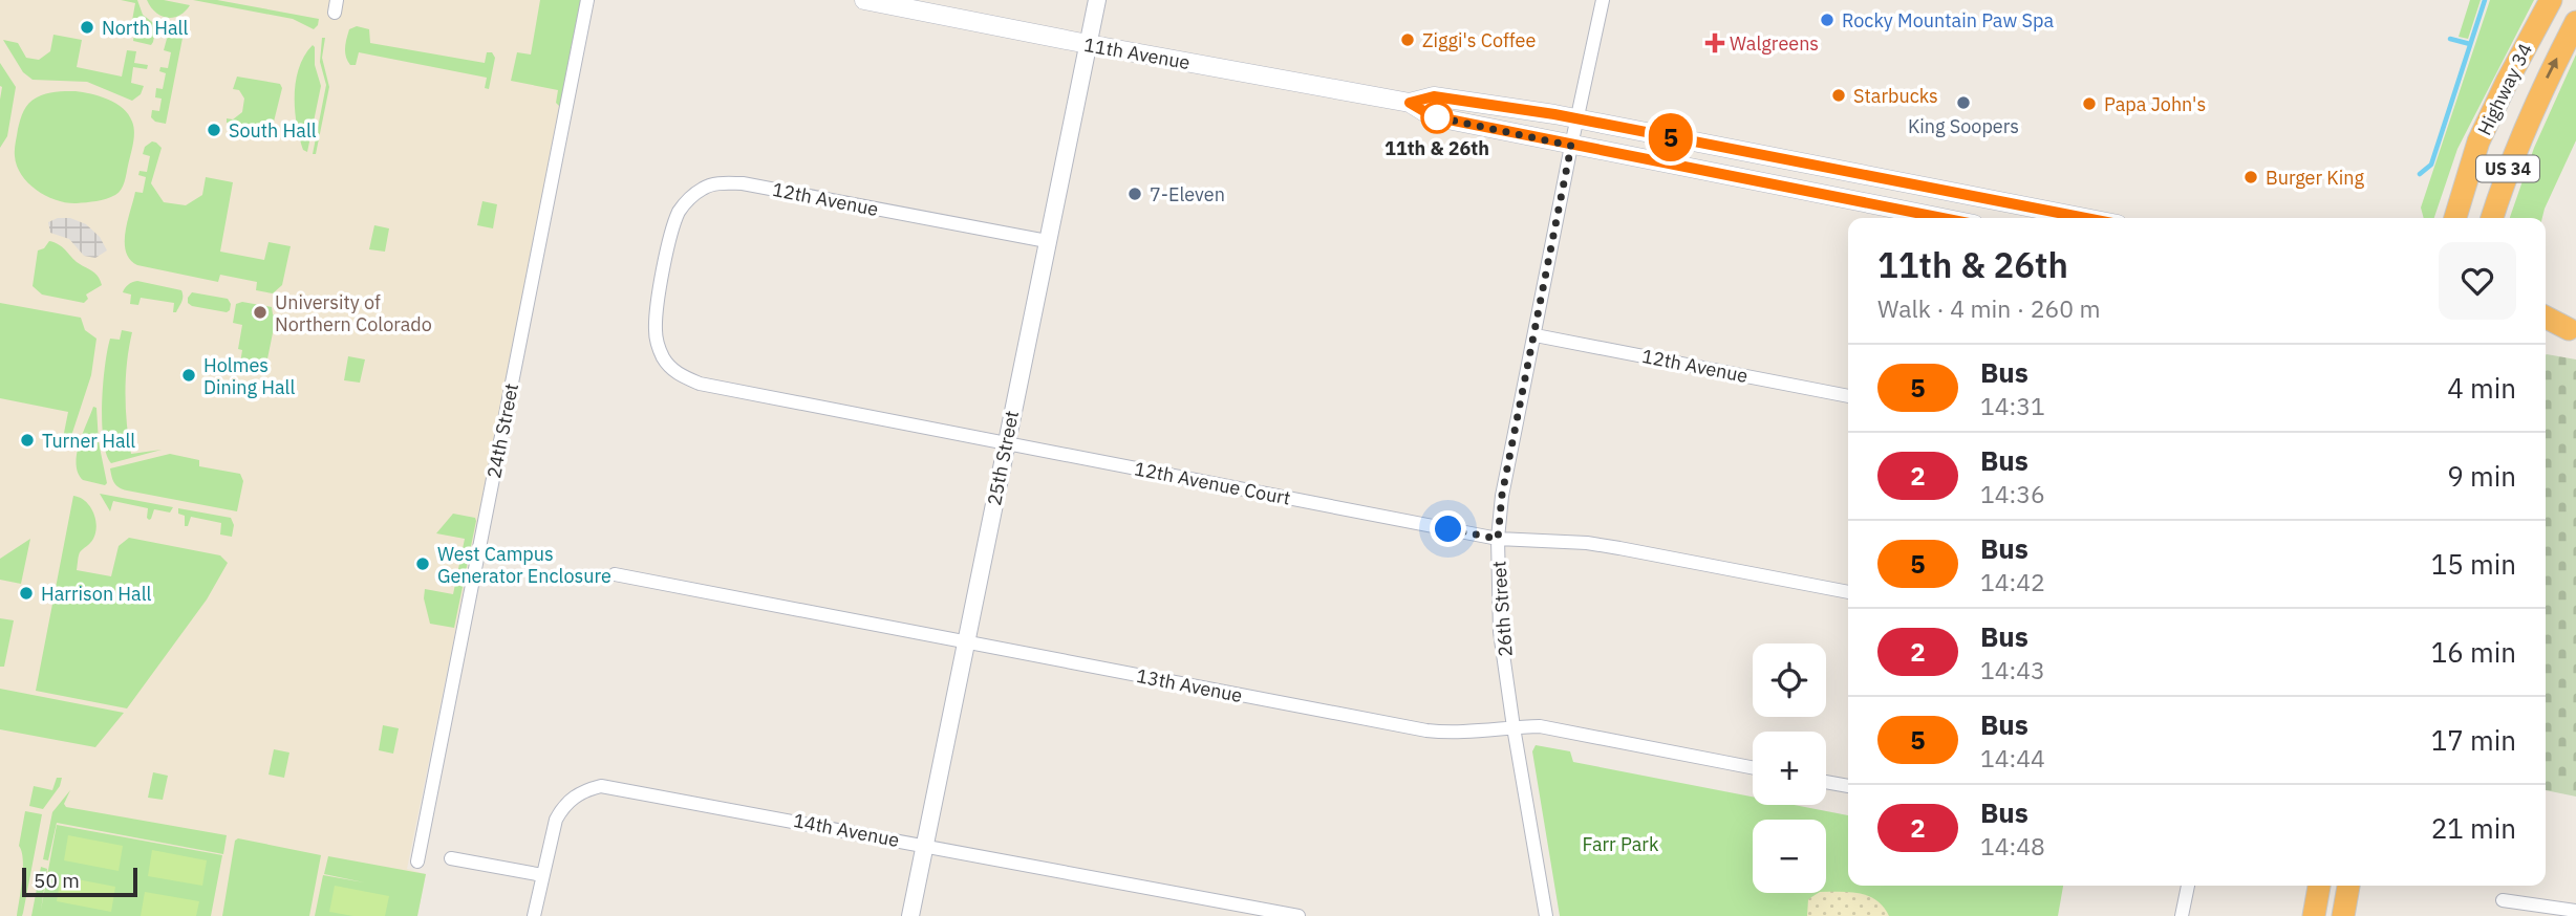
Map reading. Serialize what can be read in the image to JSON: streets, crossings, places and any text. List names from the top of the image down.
{
  "streets": {
    "highway": ["Highway 34", "US 34"],
    "main road": ["11th Avenue"],
    "street": [
      "12th Avenue",
      "24th Street",
      "25th Street",
      "12th Avenue Court",
      "26th Street",
      "13th Avenue",
      "14th Avenue"
    ]
  },
  "crossings": [
    ["11th Avenue", "25th Street"],
    ["11th Avenue", "26th Street"],
    ["12th Avenue", "25th Street"],
    ["12th Avenue", "12th Avenue Court"],
    ["12th Avenue", "26th Street"],
    ["25th Street", "12th Avenue Court"],
    ["25th Street", "13th Avenue"],
    ["25th Street", "14th Avenue"],
    ["12th Avenue Court", "26th Street"],
    ["26th Street", "13th Avenue"]
  ],
  "parks": ["Farr Park"],
  "places": {
    "other": [
      "Rocky Mountain Paw Spa",
      "North Hall",
      "Ziggi's Coffee",
      "Starbucks",
      "King Soopers",
      "Papa John's",
      "11th & 26th",
      "South Hall",
      "Burger King",
      "7-Eleven",
      "University of Northern Colorado",
      "Holmes Dining Hall",
      "Turner Hall",
      "West Campus Generator Enclosure",
      "Harrison Hall"
    ],
    "health": ["Walgreens"]
  },
  "lines": ["bus line 5"],
  "scale_bar": "50 m",
  "page": {
    "on_map": "5",
    "heading": ["11th & 26th", "Walk · 4 min · 260 m"],
    "list": [
      {
        "mark": "5",
        "name": "Bus",
        "note": "14:31",
        "value": "4 min"
      },
      {
        "mark": "2",
        "name": "Bus",
        "note": "14:36",
        "value": "9 min"
      },
      {
        "mark": "5",
        "name": "Bus",
        "note": "14:42",
        "value": "15 min"
      },
      {
        "mark": "2",
        "name": "Bus",
        "note": "14:43",
        "value": "16 min"
      },
      {
        "mark": "5",
        "name": "Bus",
        "note": "14:44",
        "value": "17 min"
      },
      {
        "mark": "2",
        "name": "Bus",
        "note": "14:48",
        "value": "21 min"
      }
    ],
    "map_buttons": ["+", "−"],
    "scale": "50 m"
  }
}
